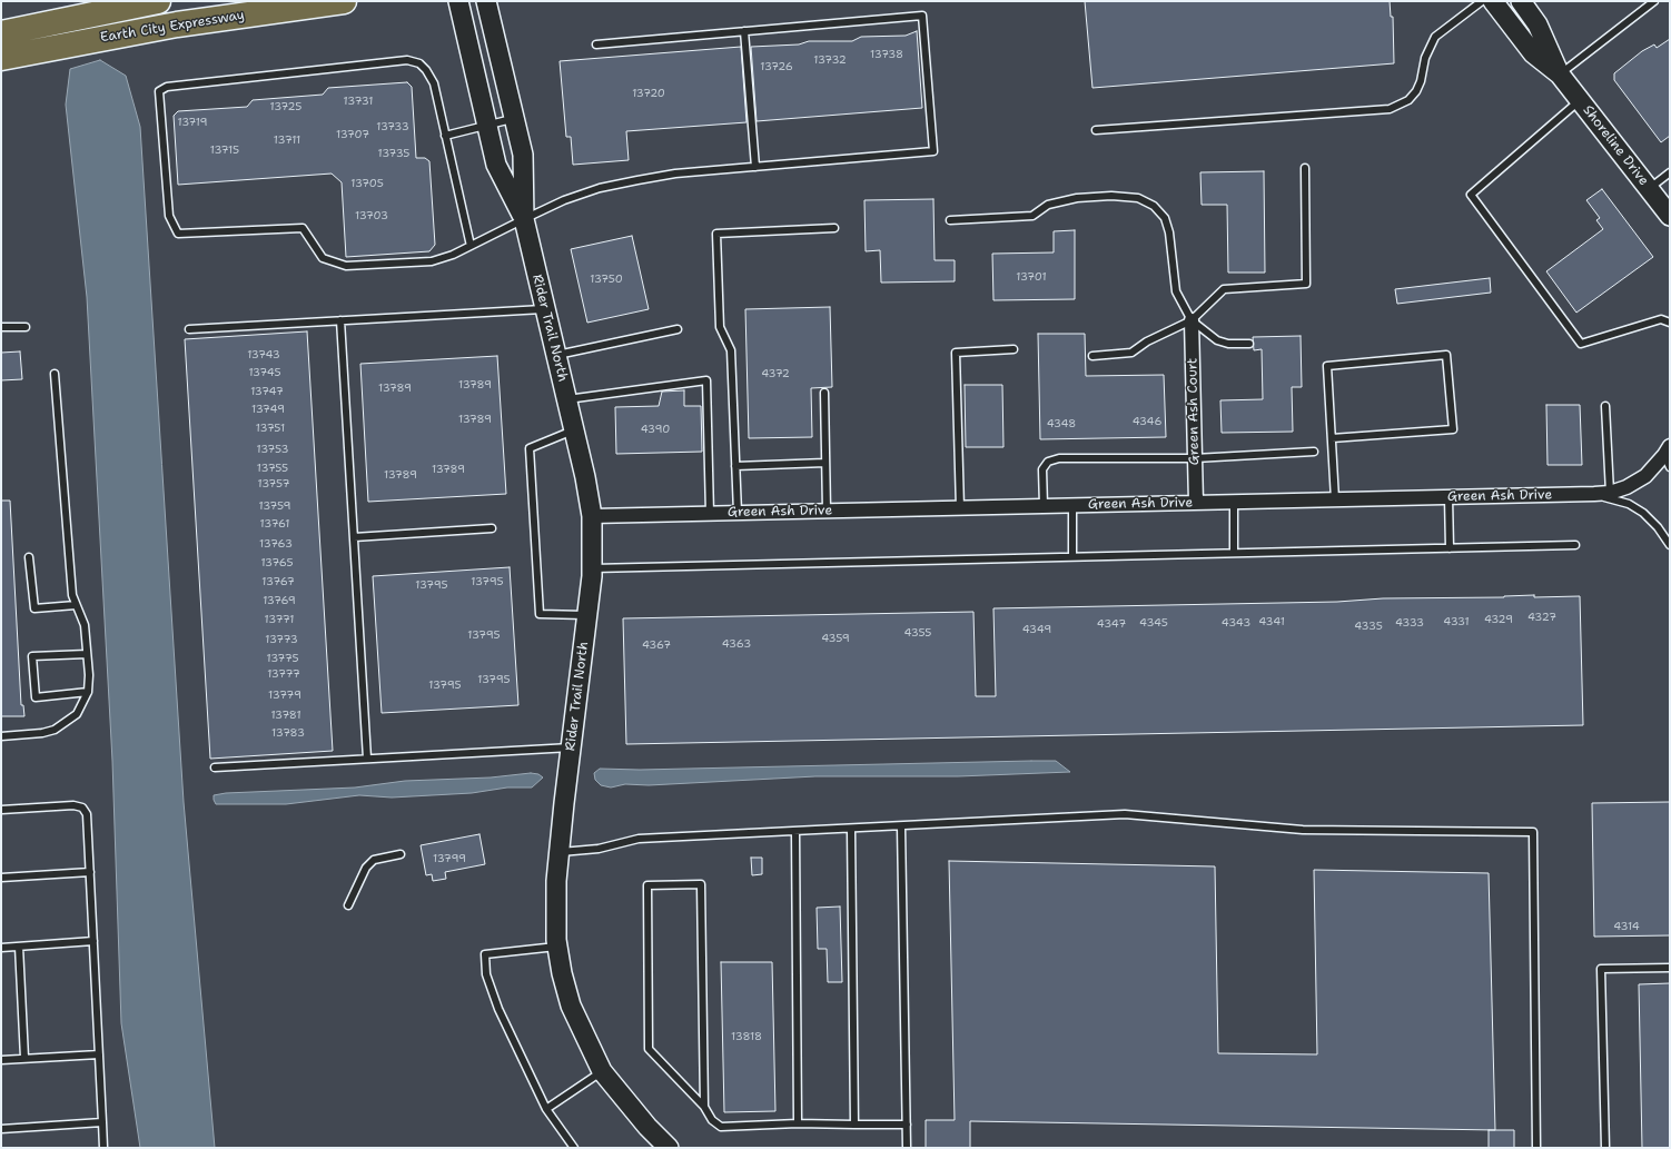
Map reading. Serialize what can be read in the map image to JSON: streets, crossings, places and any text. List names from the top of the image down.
{
  "streets": {
    "highway": ["Earth City Expressway"],
    "street": [
      "Shoreline Drive",
      "Rider Trail North",
      "Green Ash Court",
      "Green Ash Drive"
    ]
  },
  "crossings": [
    ["Rider Trail North", "Green Ash Drive"],
    ["Green Ash Court", "Green Ash Drive"]
  ],
  "house_numbers": [
    "13738",
    "13732",
    "13726",
    "13720",
    "13731",
    "13725",
    "13719",
    "13733",
    "13707",
    "13711",
    "13715",
    "13735",
    "13705",
    "13703",
    "13701",
    "13750",
    "13743",
    "13745",
    "4372",
    "13789",
    "13789",
    "13747",
    "13749",
    "13789",
    "4346",
    "4348",
    "13751",
    "4390",
    "13753",
    "13755",
    "13789",
    "13789",
    "13757",
    "13759",
    "13761",
    "13763",
    "13765",
    "13767",
    "13795",
    "13795",
    "13769",
    "4327",
    "13771",
    "4329",
    "4341",
    "4331",
    "4345",
    "4343",
    "4333",
    "4347",
    "4335",
    "4349",
    "4355",
    "13795",
    "4359",
    "13773",
    "4363",
    "4367",
    "13775",
    "13777",
    "13795",
    "13795",
    "13779",
    "13781",
    "13783",
    "13799",
    "4314",
    "13818"
  ]
}
